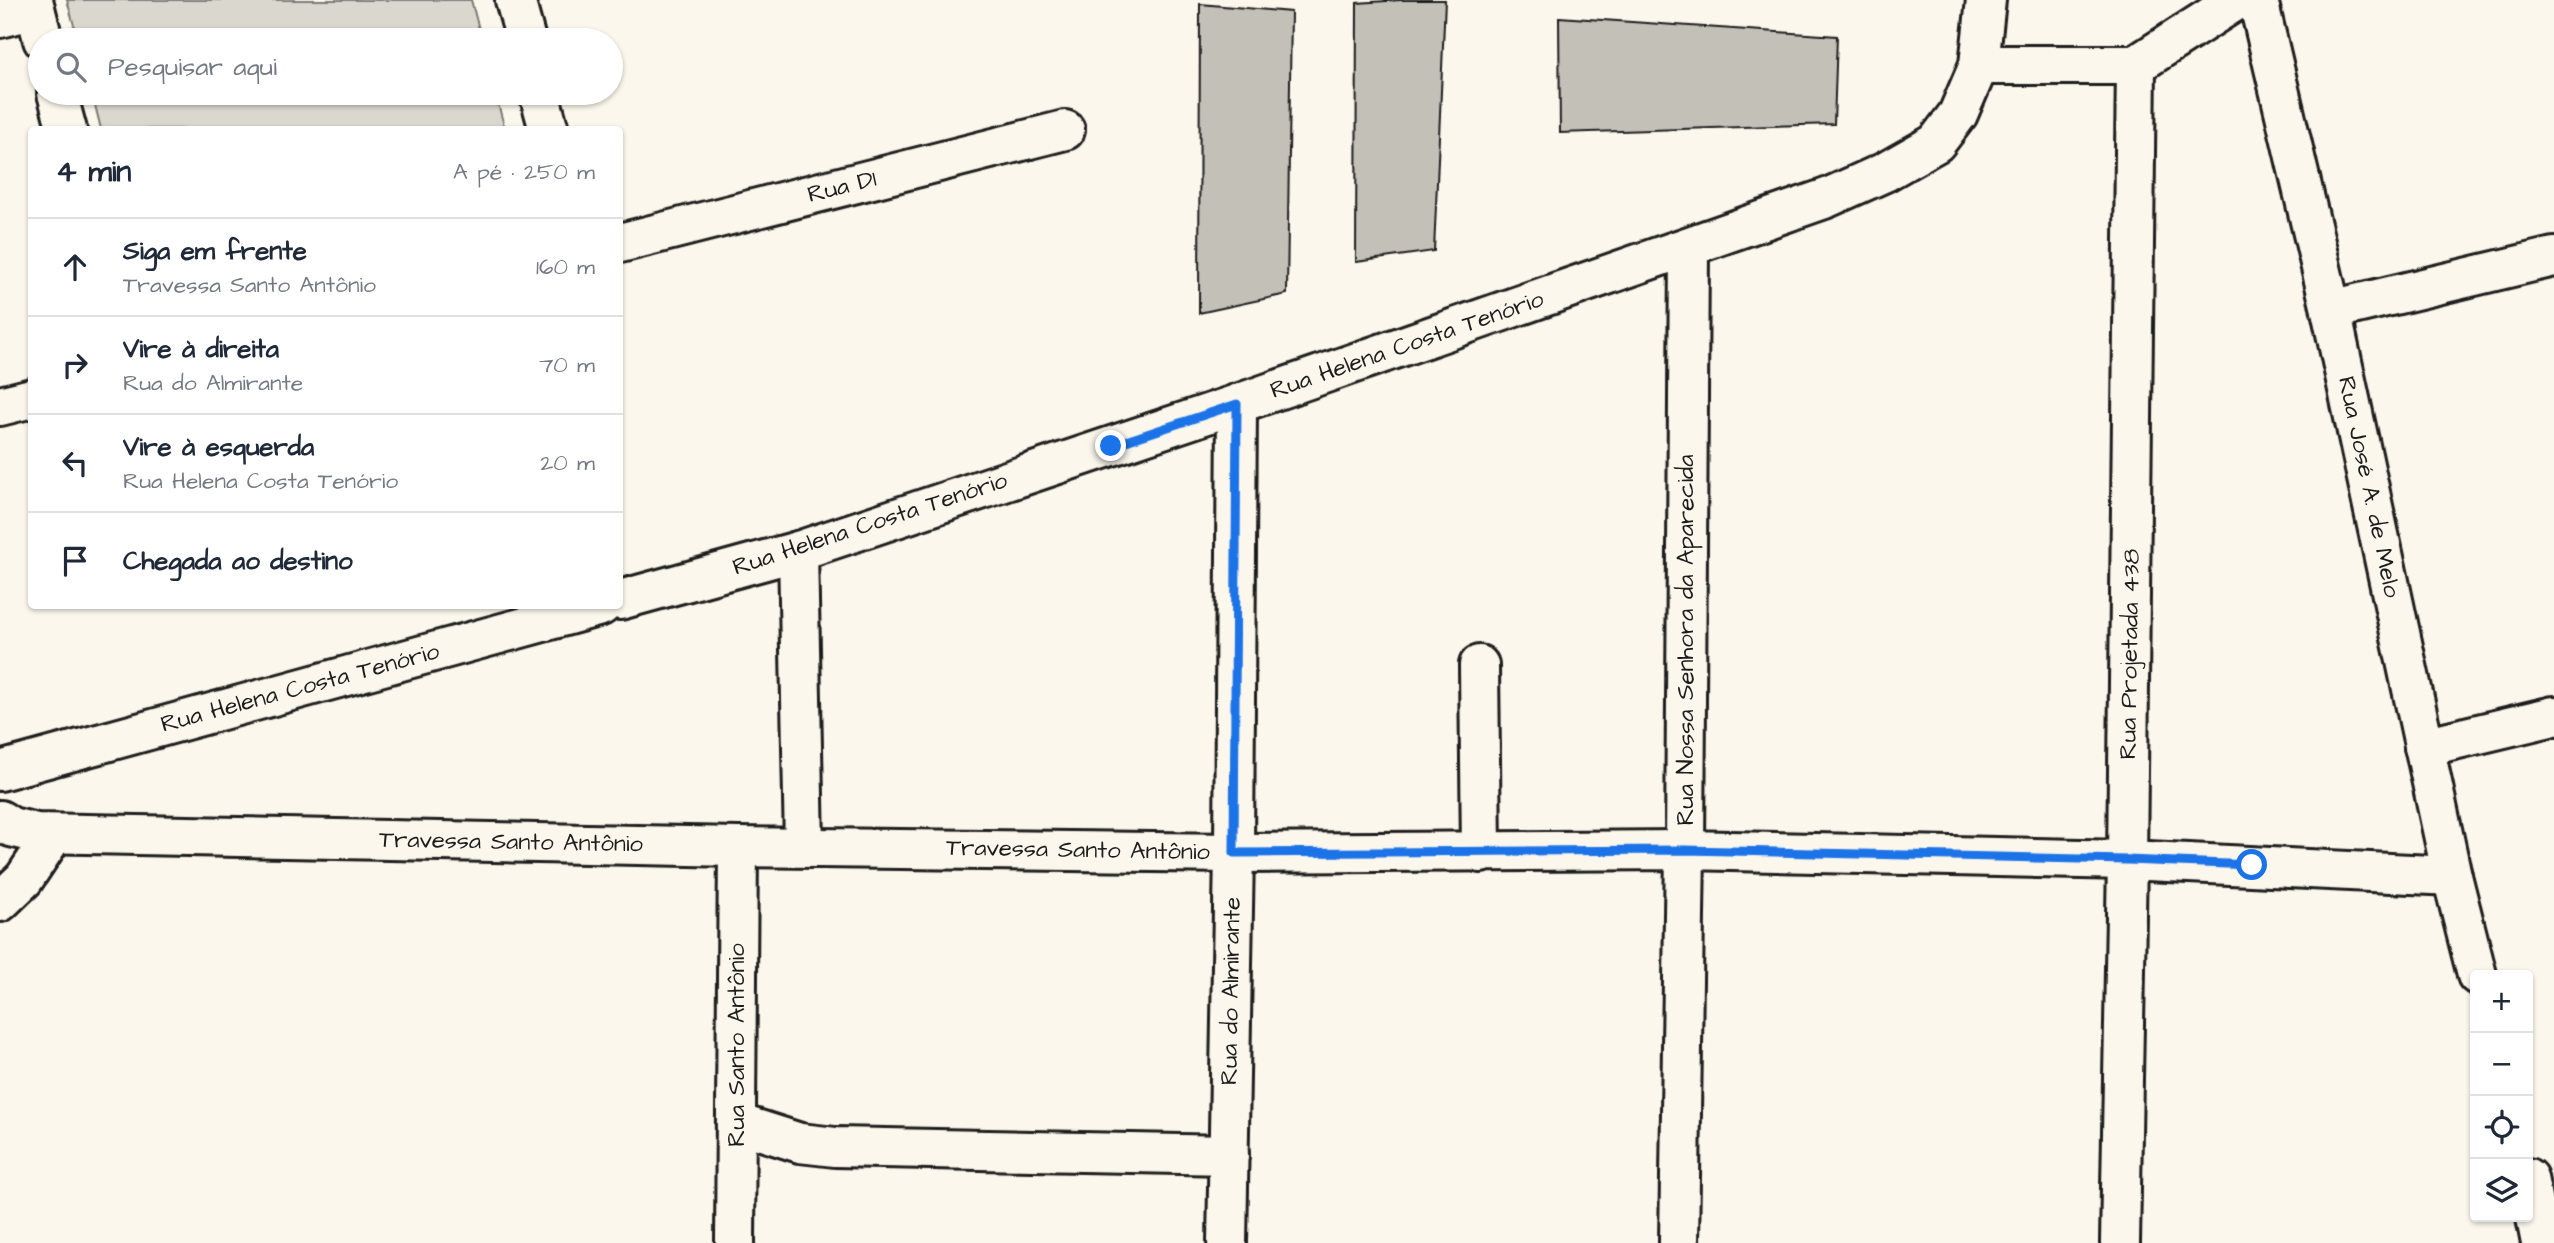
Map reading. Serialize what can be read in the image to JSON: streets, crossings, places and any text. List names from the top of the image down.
{
  "streets": {
    "street": [
      "Rua D1",
      "Rua Helena Costa Tenório",
      "Rua José A. de Melo",
      "Rua Nossa Senhora da Aparecida",
      "Rua Projetada 438",
      "Travessa Santo Antônio",
      "Rua do Almirante",
      "Rua Santo Antônio"
    ]
  },
  "crossings": [
    ["Rua Helena Costa Tenório", "Rua Nossa Senhora da Aparecida"],
    ["Rua Helena Costa Tenório", "Rua do Almirante"],
    ["Rua José A. de Melo", "Travessa Santo Antônio"],
    ["Rua Nossa Senhora da Aparecida", "Travessa Santo Antônio"],
    ["Rua Projetada 438", "Travessa Santo Antônio"],
    ["Travessa Santo Antônio", "Rua do Almirante"],
    ["Travessa Santo Antônio", "Rua Santo Antônio"]
  ],
  "page": {
    "search": "Pesquisar aqui",
    "heading": ["4 min", "A pé · 250 m"],
    "list": [
      ["Siga em frente", "Travessa Santo Antônio", "160 m"],
      ["Vire à direita", "Rua do Almirante", "70 m"],
      ["Vire à esquerda", "Rua Helena Costa Tenório", "20 m"],
      "Chegada ao destino"
    ],
    "map_buttons": ["+", "−"]
  }
}
